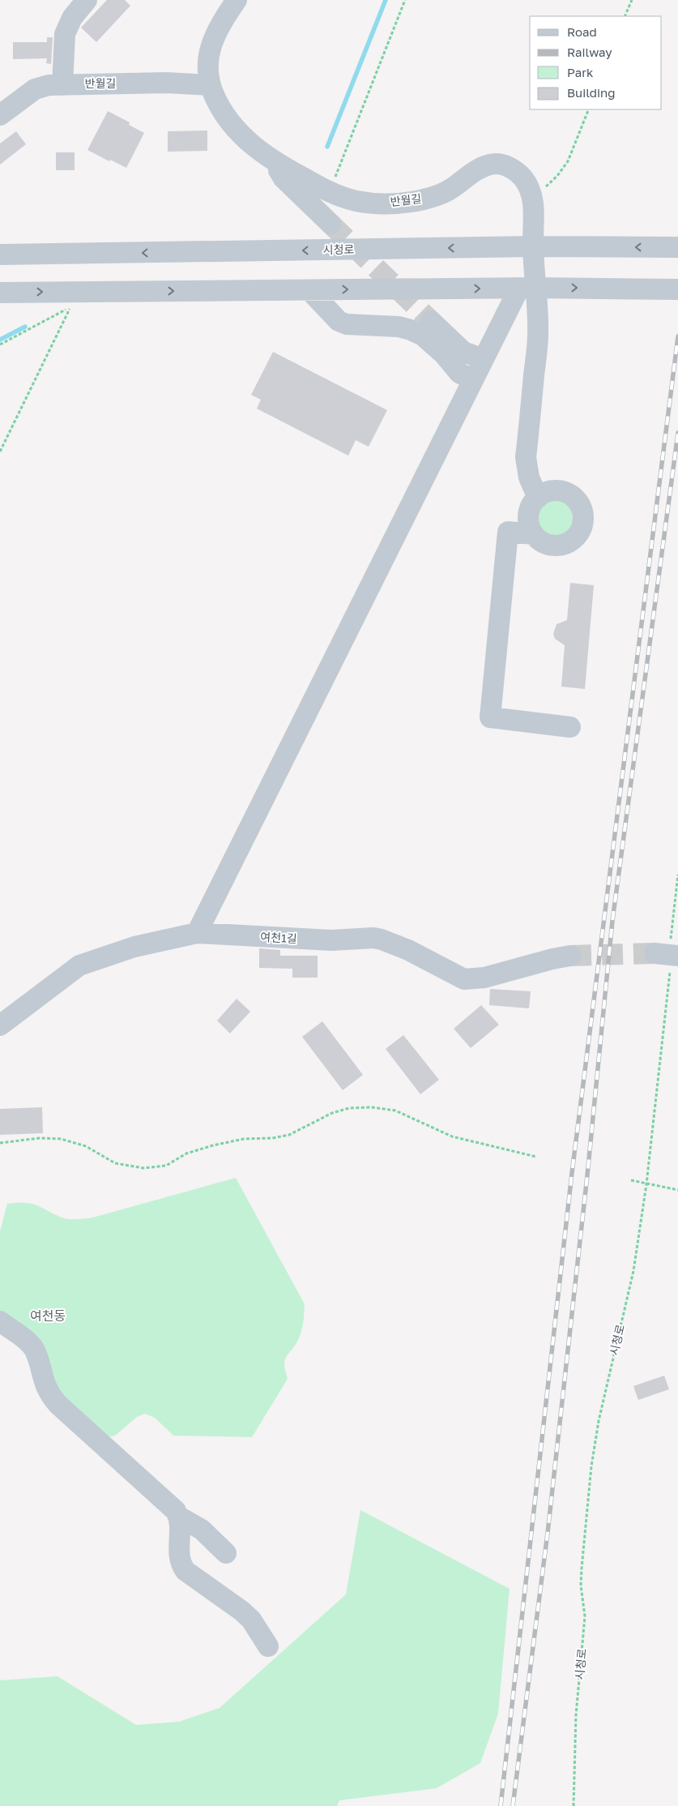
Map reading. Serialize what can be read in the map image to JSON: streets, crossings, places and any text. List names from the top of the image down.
{
  "streets": {
    "street": ["반월길", "시청로", "여천1길"]
  },
  "crossings": [
    ["반월길", "시청로"]
  ],
  "districts": ["여천동"],
  "legend": [
    "Road",
    "Railway",
    "Park",
    "Building"
  ]
}
